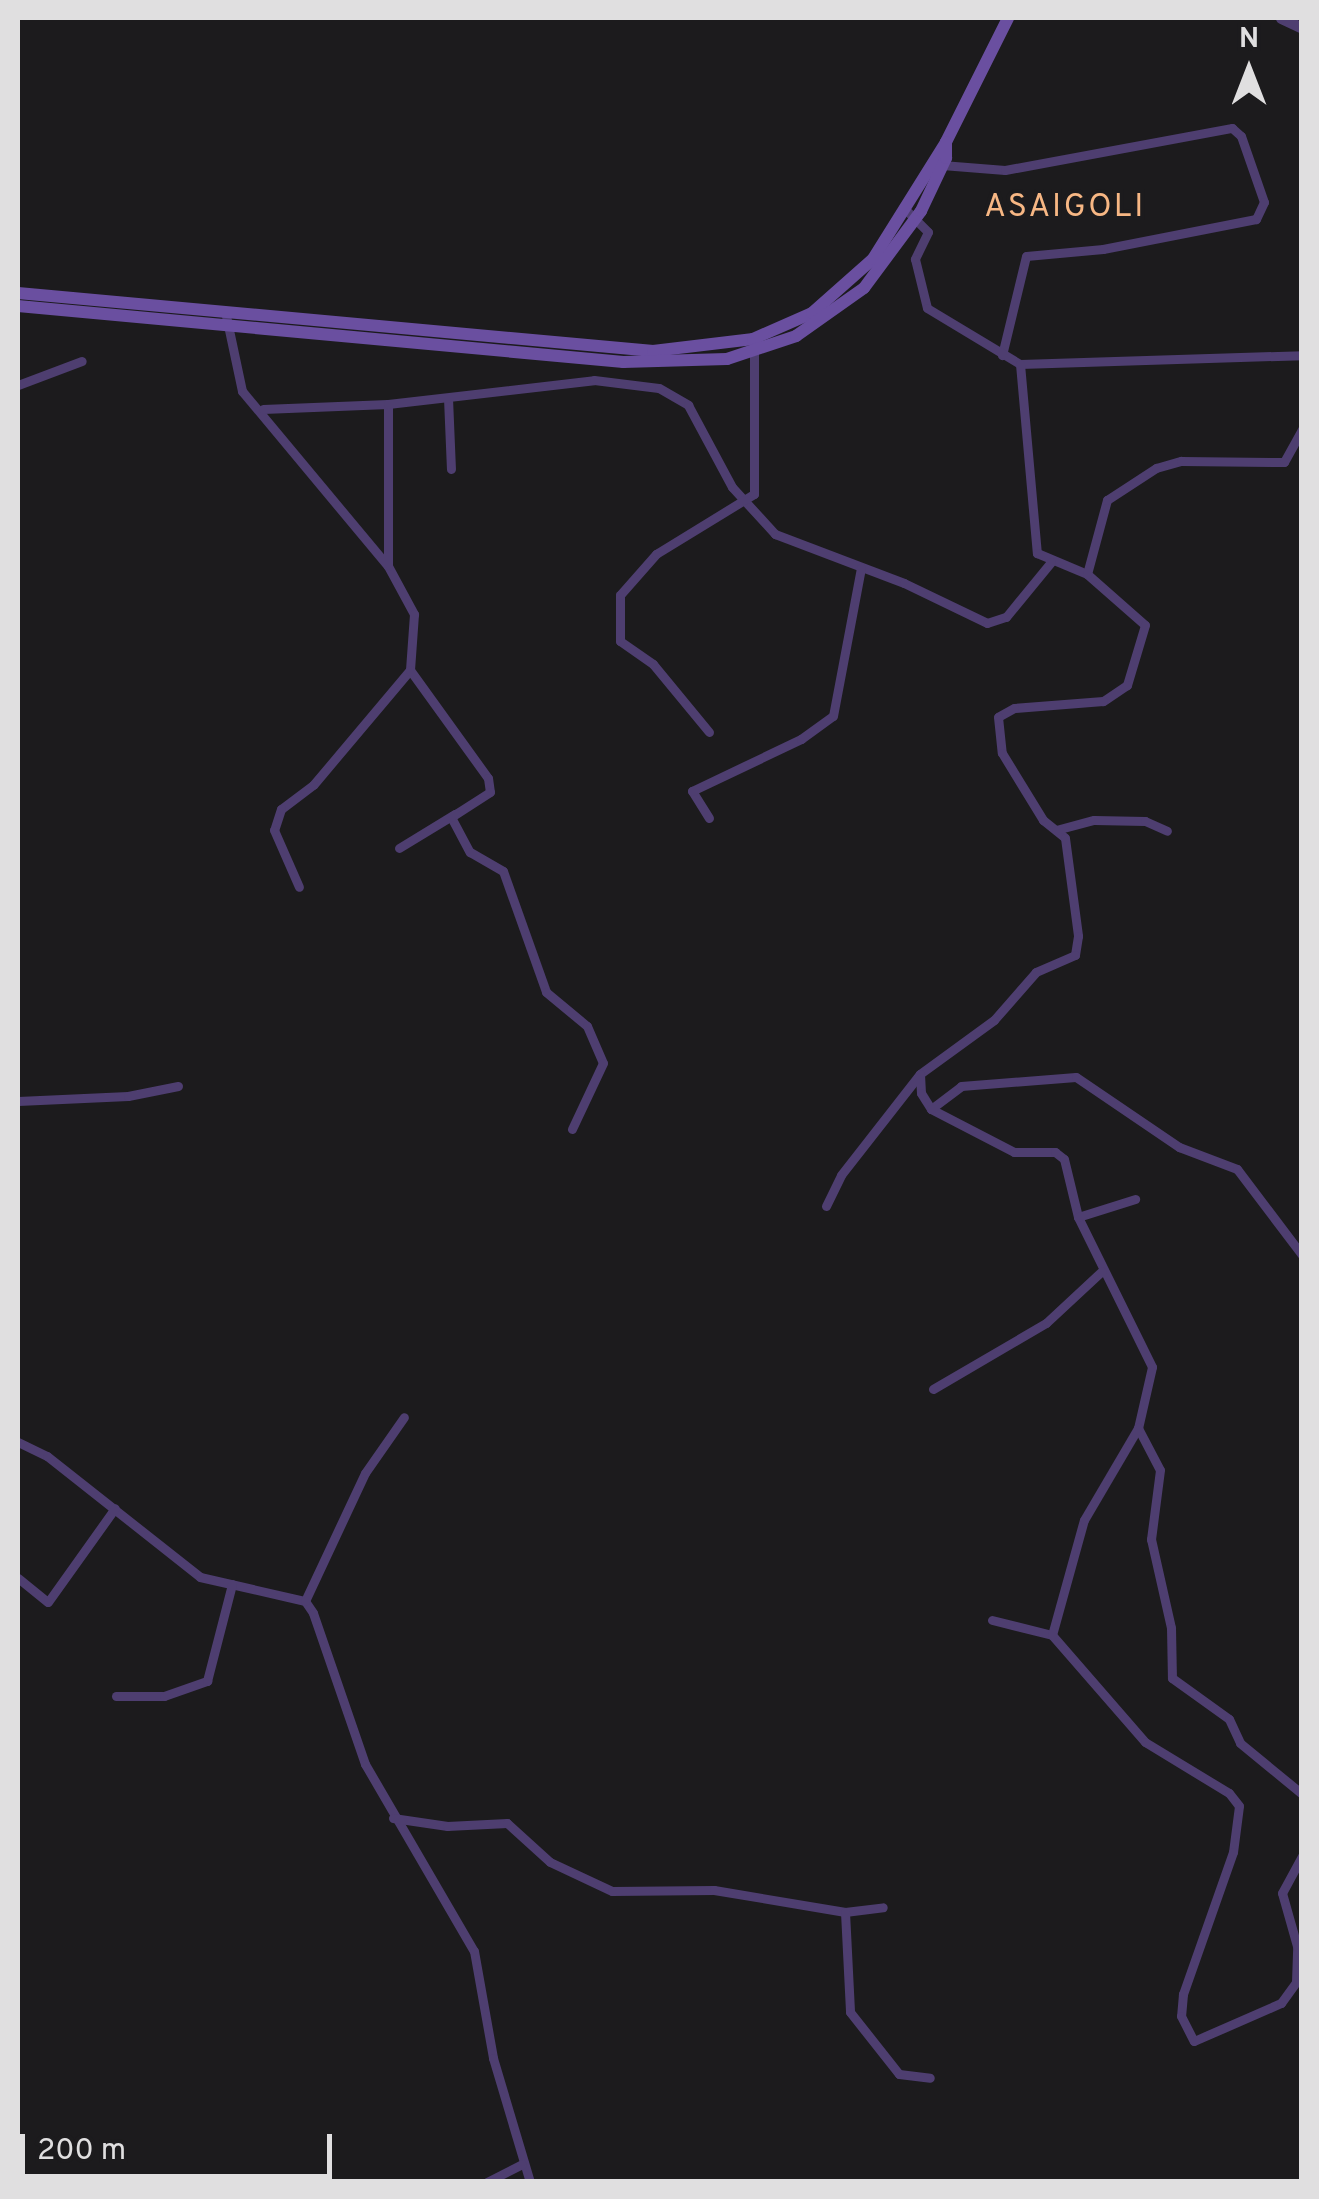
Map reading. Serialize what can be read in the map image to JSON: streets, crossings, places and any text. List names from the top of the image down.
{
  "districts": ["ASAIGOLI"],
  "scale_bar": "200 m",
  "north": "top"
}
